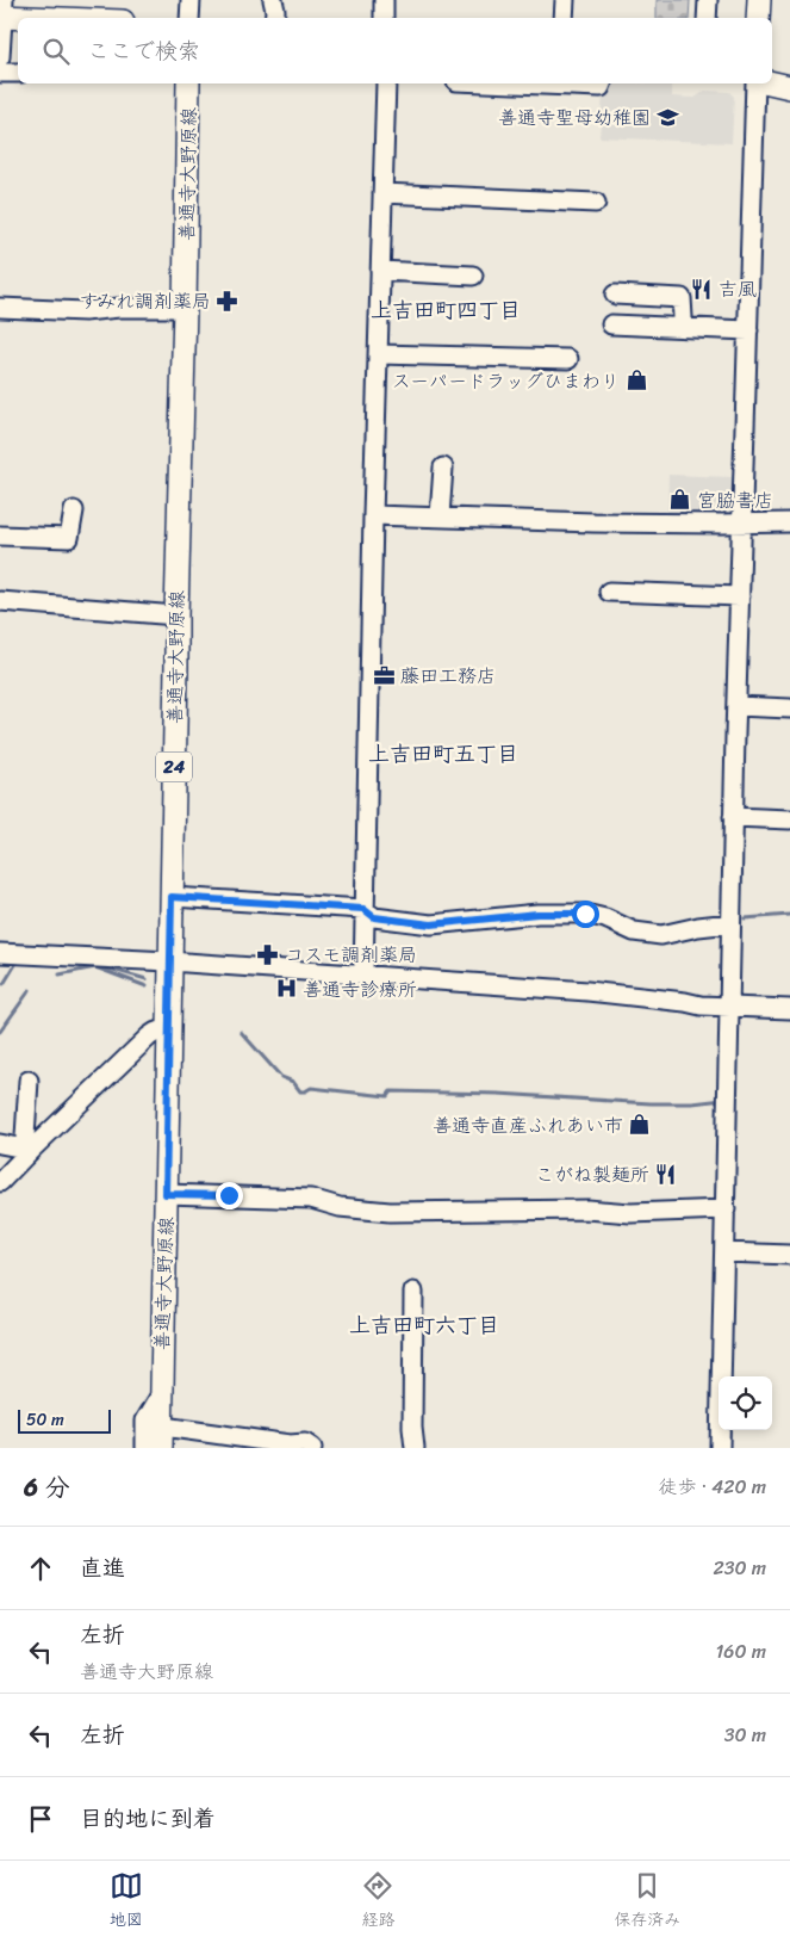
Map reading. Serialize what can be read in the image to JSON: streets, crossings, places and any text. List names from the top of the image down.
{
  "streets": {
    "main road": ["善通寺大野原線", "24"]
  },
  "districts": ["上吉田町四丁目", "上吉田町五丁目", "上吉田町六丁目"],
  "places": {
    "school or university": ["善通寺聖母幼稚園"],
    "restaurant": ["吉風", "こがね製麺所"],
    "pharmacy": ["すみれ調剤薬局", "コスモ調剤薬局"],
    "shop": ["スーパードラッグひまわり", "宮脇書店", "善通寺直産ふれあい市"],
    "office": ["藤田工務店"],
    "hospital": ["善通寺診療所"]
  },
  "scale_bar": "50 m",
  "page": {
    "search": "ここで検索",
    "scale": "50 m",
    "heading": ["6 分", "徒歩 · 420 m"],
    "list": [
      ["直進", "230 m"],
      ["左折", "善通寺大野原線", "160 m"],
      ["左折", "30 m"],
      "目的地に到着"
    ],
    "nav": ["地図", "経路", "保存済み"]
  }
}
